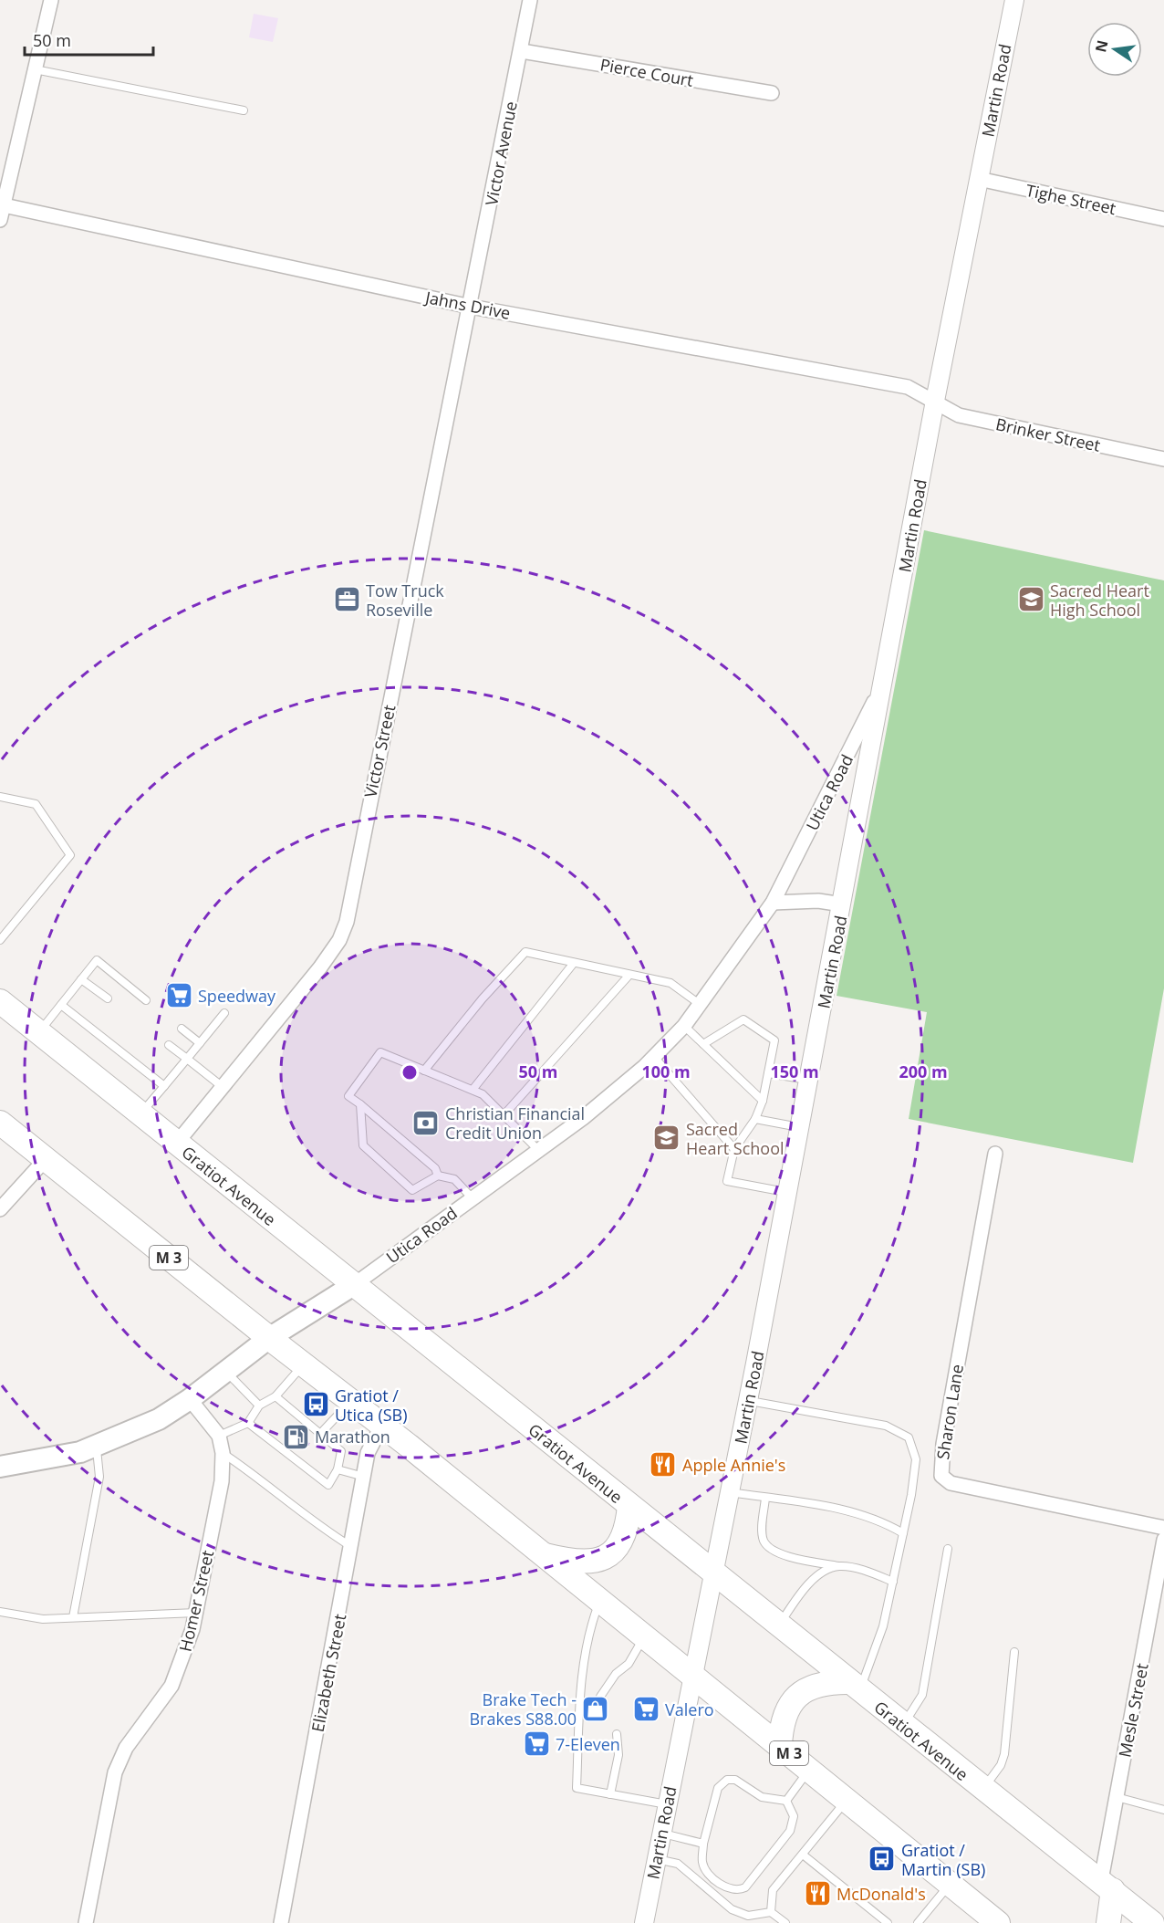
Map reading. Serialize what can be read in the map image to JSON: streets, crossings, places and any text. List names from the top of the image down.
{
  "streets": {
    "main road": ["Utica Road", "Gratiot Avenue", "M 3"],
    "street": [
      "Pierce Court",
      "Martin Road",
      "Victor Avenue",
      "Tighe Street",
      "Jahns Drive",
      "Brinker Street",
      "Victor Street",
      "Sharon Lane",
      "Homer Street",
      "Elizabeth Street",
      "Mesle Street"
    ]
  },
  "crossings": [
    ["Pierce Court", "Victor Avenue"],
    ["Martin Road", "Tighe Street"],
    ["Martin Road", "Jahns Drive"],
    ["Martin Road", "Brinker Street"],
    ["Martin Road", "Utica Road"],
    ["Martin Road", "Gratiot Avenue"],
    ["Martin Road", "M 3"],
    ["Victor Avenue", "Jahns Drive"],
    ["Victor Avenue", "Victor Street"],
    ["Jahns Drive", "Brinker Street"],
    ["Jahns Drive", "Victor Street"],
    ["Victor Street", "Gratiot Avenue"],
    ["Utica Road", "Gratiot Avenue"],
    ["Utica Road", "M 3"],
    ["Utica Road", "Homer Street"],
    ["Gratiot Avenue", "Mesle Street"],
    ["M 3", "Elizabeth Street"]
  ],
  "places": {
    "office": ["Tow Truck Roseville"],
    "school or university": ["Sacred Heart High School", "Sacred Heart School"],
    "supermarket": ["Speedway", "Valero", "7-Eleven"],
    "bank": ["Christian Financial Credit Union"],
    "bus stop": ["Gratiot / Utica (SB)", "Gratiot / Martin (SB)"],
    "fuel station": ["Marathon"],
    "restaurant": ["Apple Annie's", "McDonald's"],
    "shop": ["Brake Tech - Brakes S88.00"]
  },
  "scale_bar": "50 m",
  "north": "left",
  "rings": [
    "50 m",
    "100 m",
    "150 m",
    "200 m"
  ]
}
